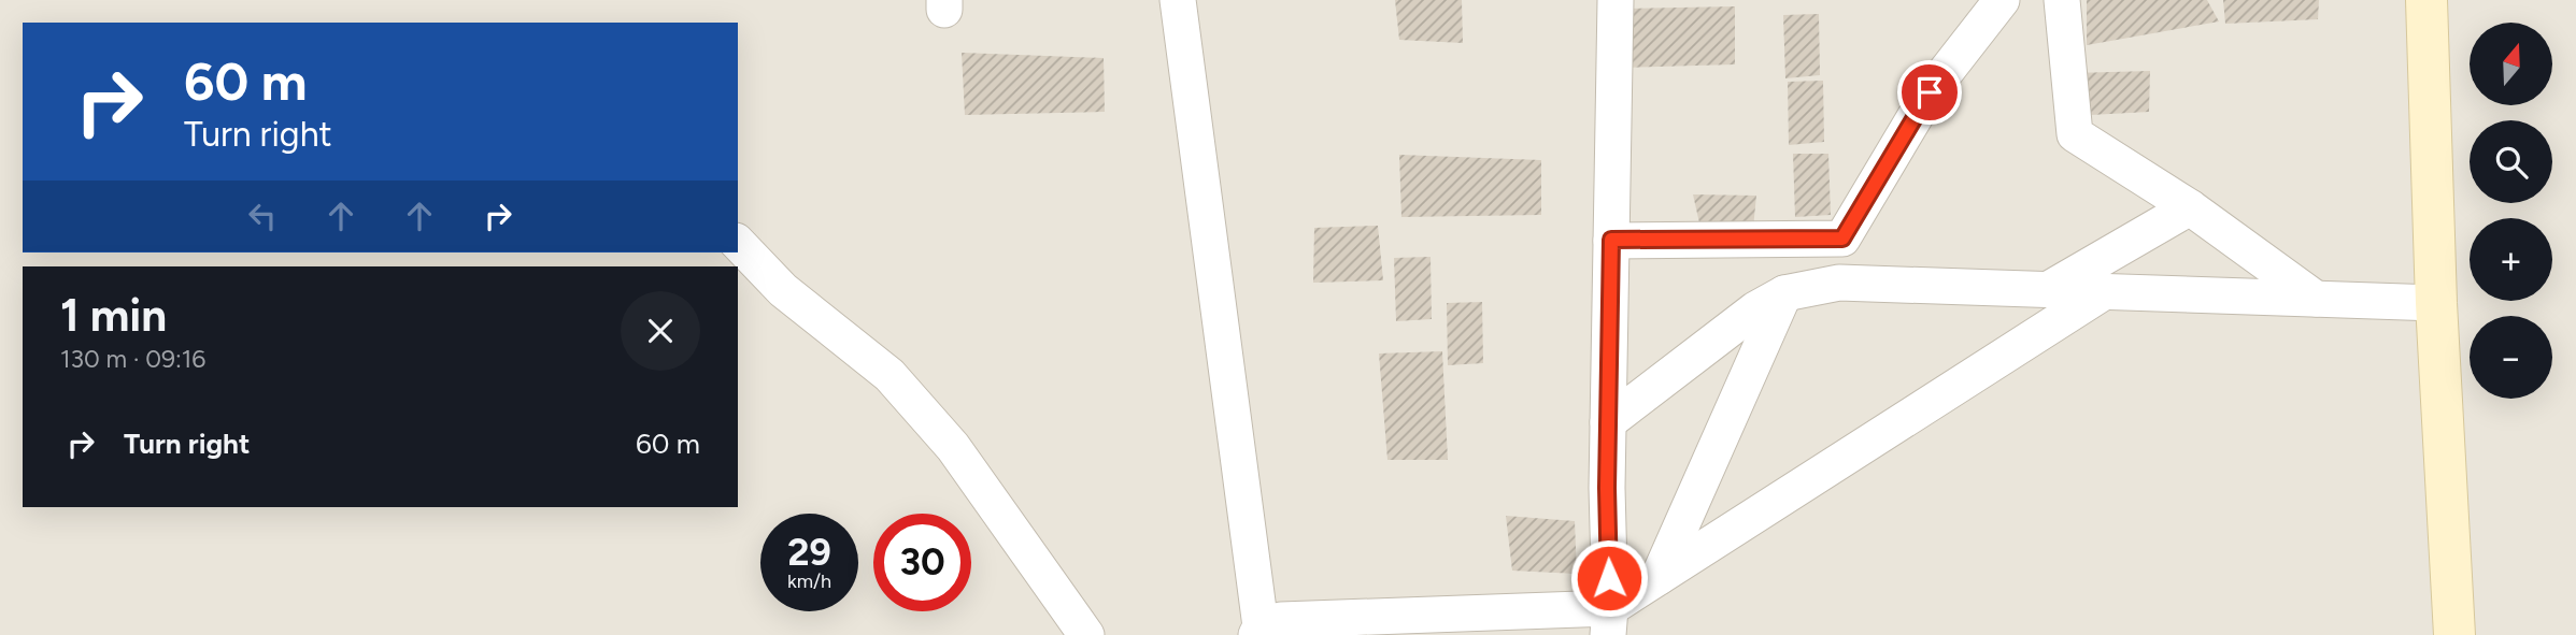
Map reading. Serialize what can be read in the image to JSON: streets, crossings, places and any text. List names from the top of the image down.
{
  "north": "top",
  "page": {
    "map_buttons": ["+", "−"],
    "turn": ["60 m", "Turn right"],
    "heading": ["1 min", "130 m · 09:16"],
    "list": [
      {
        "name": "Turn right",
        "value": "60 m"
      }
    ],
    "speed": "29 km/h",
    "limit": "30"
  }
}
